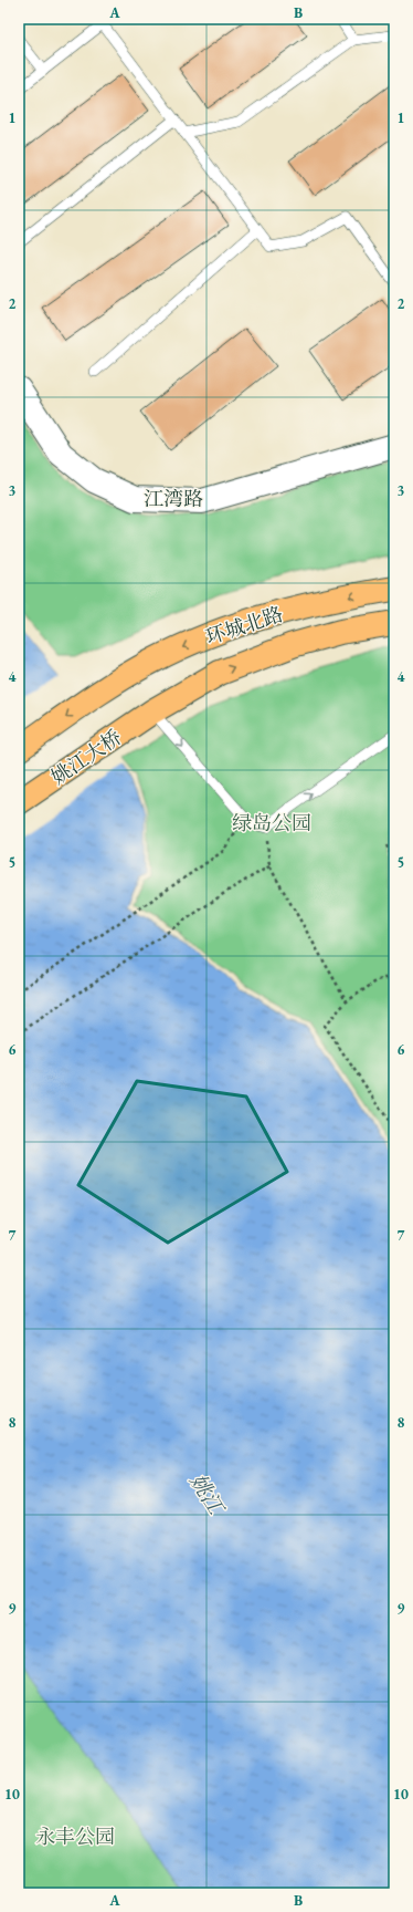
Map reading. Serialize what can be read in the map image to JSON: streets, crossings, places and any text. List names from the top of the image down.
{
  "streets": {
    "main road": ["环城北路", "姚江大桥"],
    "street": ["江湾路"]
  },
  "crossings": [
    ["环城北路", "姚江大桥"]
  ],
  "water": ["姚江"],
  "parks": ["绿岛公园", "永丰公园"],
  "grid": {
    "columns": ["A", "B"],
    "rows": [
      "1",
      "2",
      "3",
      "4",
      "5",
      "6",
      "7",
      "8",
      "9",
      "10"
    ]
  }
}
